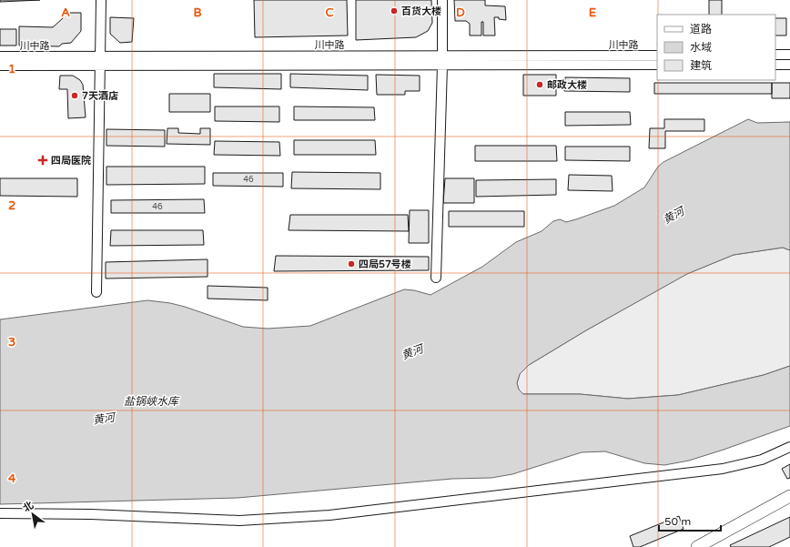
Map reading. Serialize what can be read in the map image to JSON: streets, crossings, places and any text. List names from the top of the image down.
{
  "streets": {
    "street": ["川中路"]
  },
  "water": ["黄河", "盐锅峡水库"],
  "places": {
    "other": [
      "百货大楼",
      "邮政大楼",
      "7天酒店",
      "四局57号楼"
    ],
    "health": ["四局医院"]
  },
  "house_numbers": ["46", "46"],
  "legend": ["道路", "水域", "建筑"],
  "scale_bar": "50 m",
  "north": "top left",
  "grid": {
    "columns": [
      "A",
      "B",
      "C",
      "D",
      "E"
    ],
    "rows": [
      "1",
      "2",
      "3",
      "4"
    ]
  }
}
